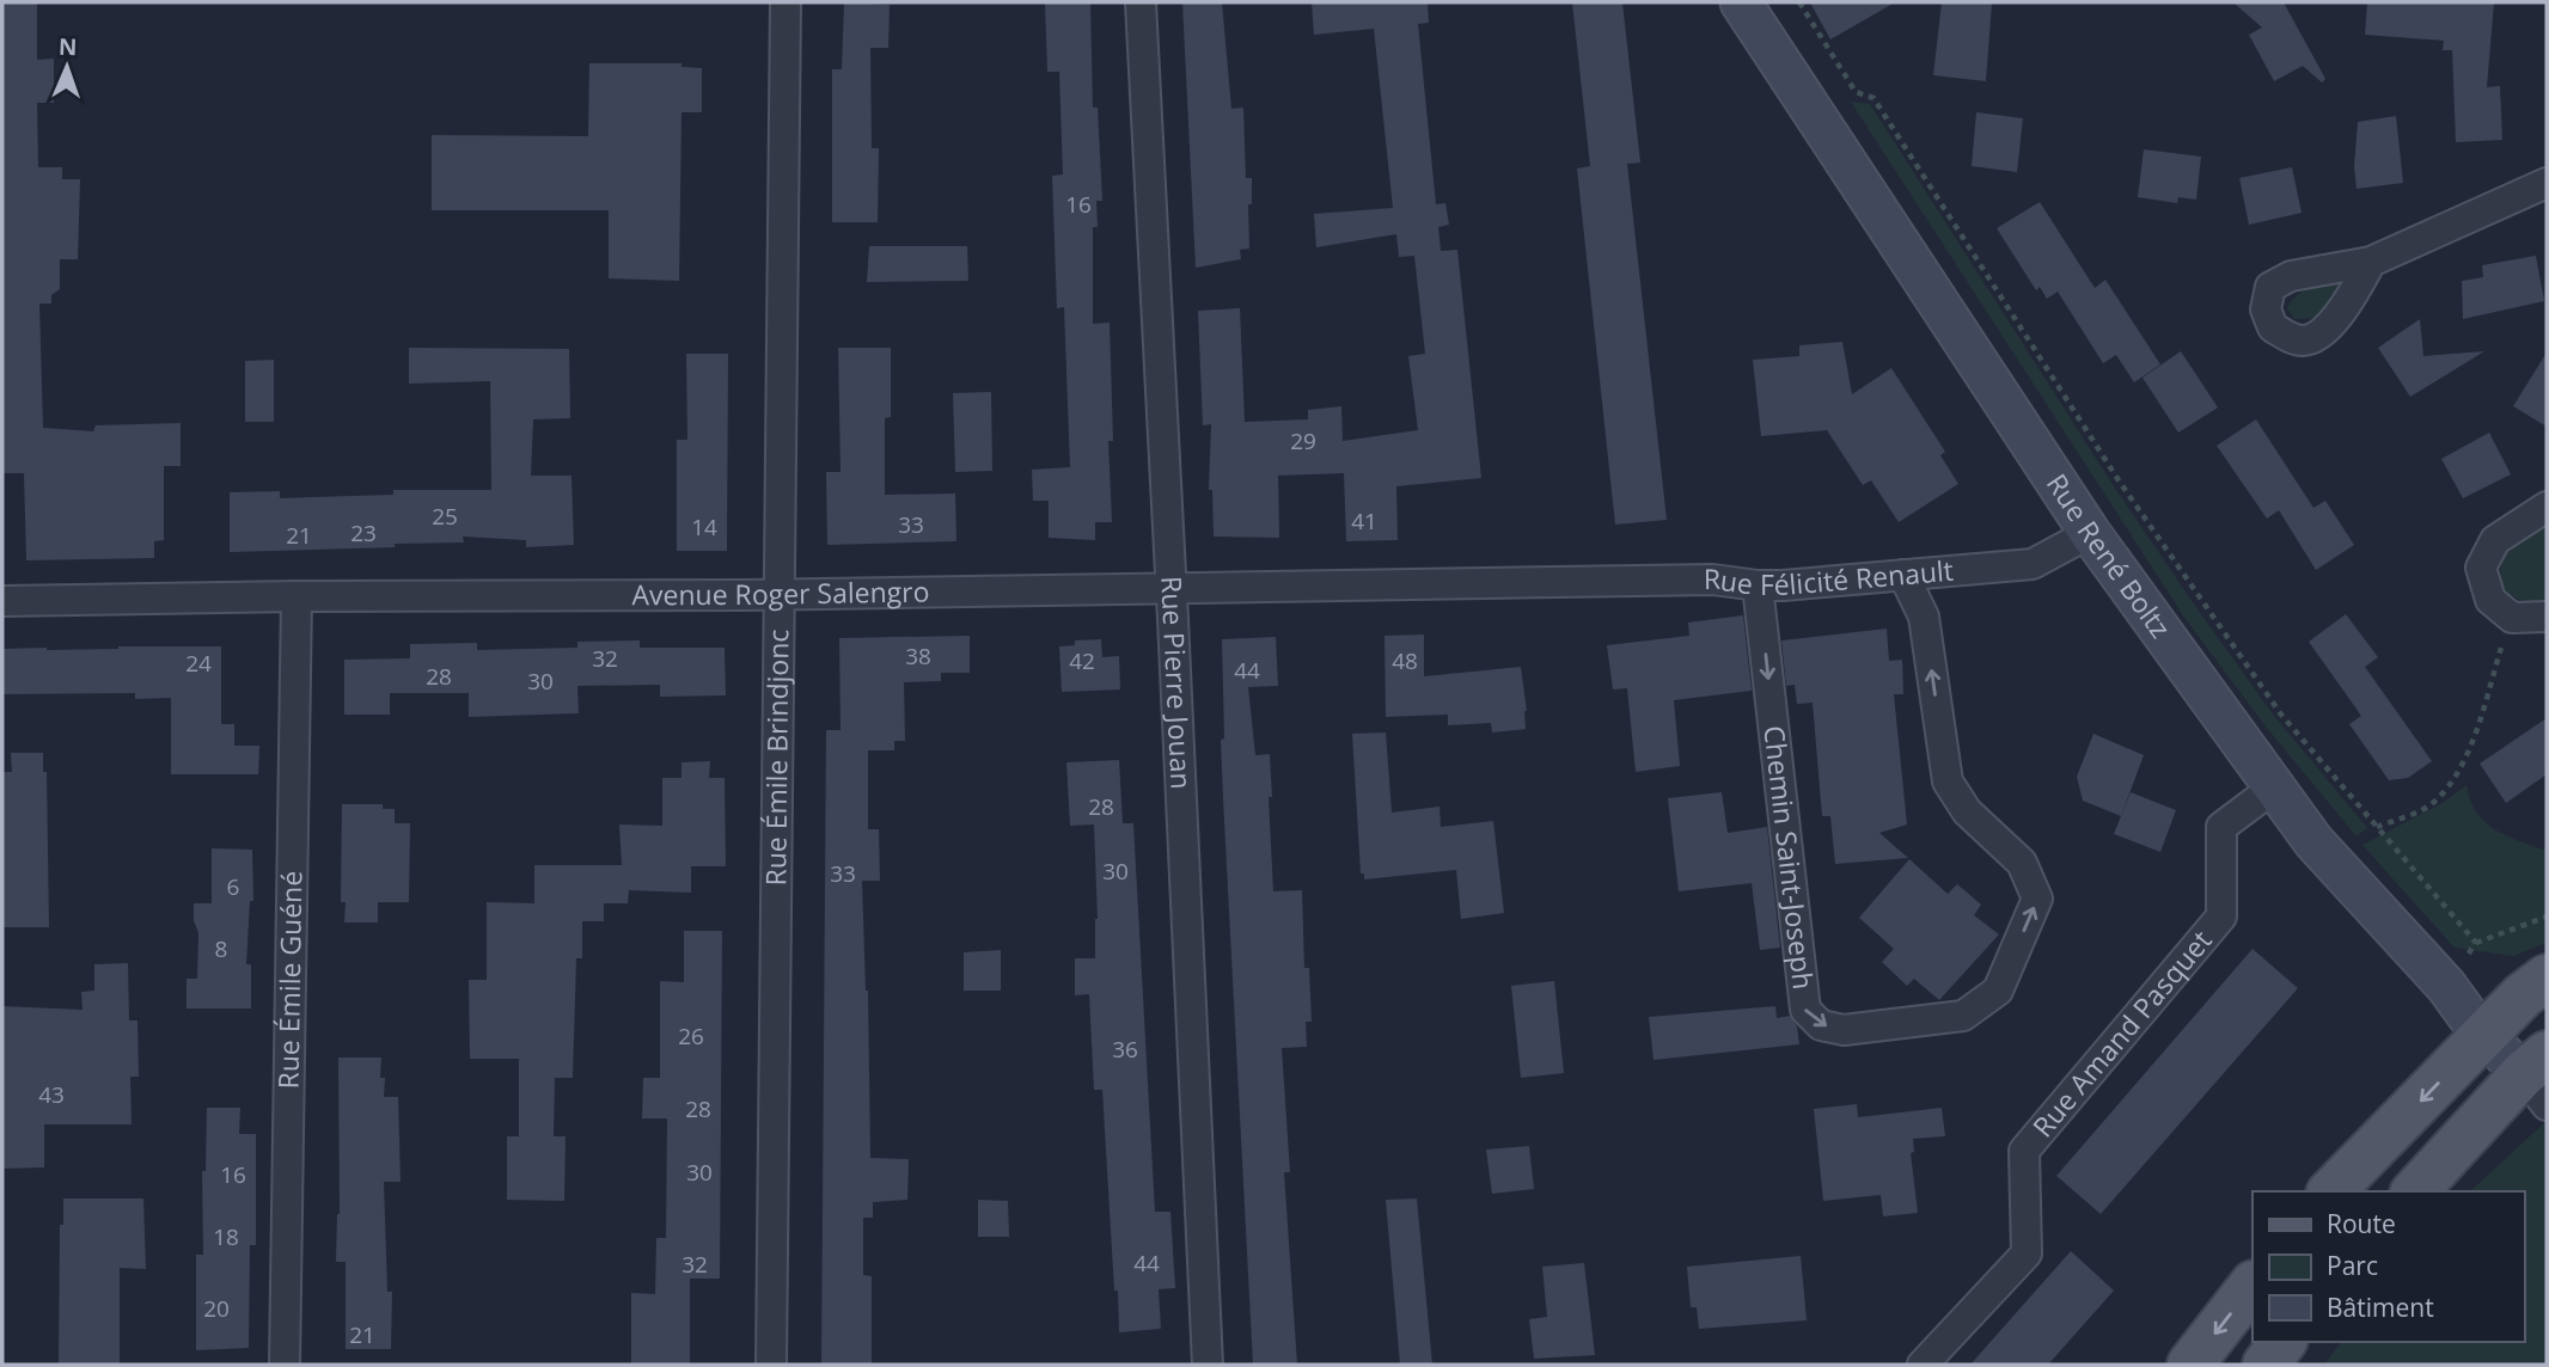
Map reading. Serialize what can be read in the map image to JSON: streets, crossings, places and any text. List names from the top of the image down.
{
  "streets": {
    "main road": ["Rue René Boltz"],
    "street": [
      "Rue Félicité Renault",
      "Avenue Roger Salengro",
      "Rue Pierre Jouan",
      "Rue Émile Brindjonc",
      "Chemin Saint-Joseph",
      "Rue Émile Guéné",
      "Rue Amand Pasquet"
    ]
  },
  "crossings": [
    ["Rue René Boltz", "Rue Félicité Renault"],
    ["Rue René Boltz", "Rue Amand Pasquet"],
    ["Rue Félicité Renault", "Avenue Roger Salengro"],
    ["Rue Félicité Renault", "Chemin Saint-Joseph"],
    ["Avenue Roger Salengro", "Rue Pierre Jouan"],
    ["Avenue Roger Salengro", "Rue Émile Brindjonc"],
    ["Avenue Roger Salengro", "Rue Émile Guéné"]
  ],
  "house_numbers": [
    "16",
    "29",
    "25",
    "41",
    "33",
    "14",
    "23",
    "21",
    "38",
    "32",
    "42",
    "48",
    "24",
    "44",
    "28",
    "30",
    "28",
    "30",
    "33",
    "6",
    "8",
    "26",
    "36",
    "43",
    "28",
    "30",
    "16",
    "18",
    "44",
    "32",
    "20",
    "21"
  ],
  "legend": ["Route", "Parc", "Bâtiment"],
  "north": "top"
}
